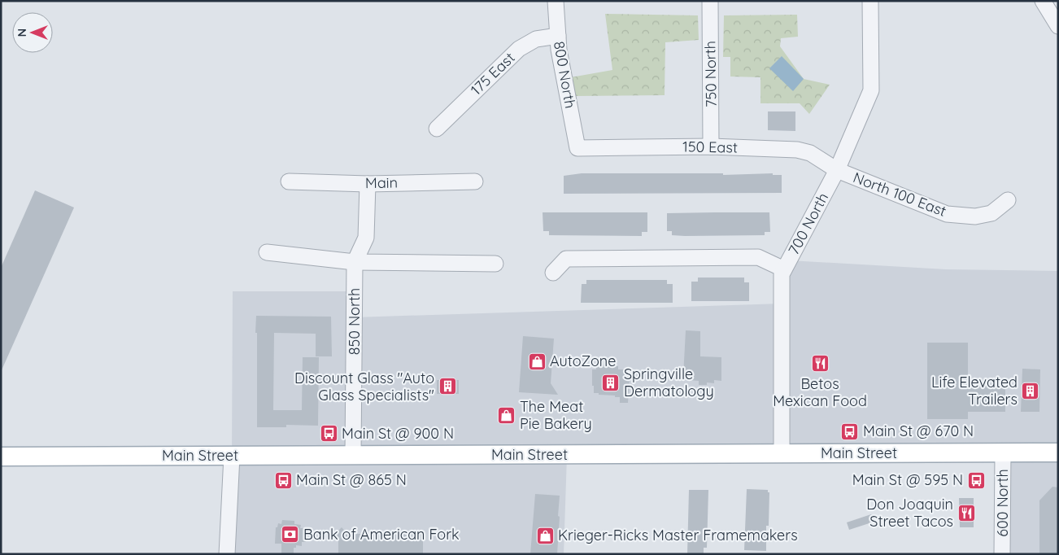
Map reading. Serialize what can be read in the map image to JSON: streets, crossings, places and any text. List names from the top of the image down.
{
  "streets": {
    "main road": ["Main Street"],
    "street": [
      "175 East",
      "750 North",
      "800 North",
      "150 East",
      "Main",
      "North 100 East",
      "700 North",
      "850 North",
      "600 North"
    ]
  },
  "crossings": [
    ["175 East", "800 North"],
    ["750 North", "150 East"],
    ["800 North", "150 East"],
    ["150 East", "North 100 East"],
    ["150 East", "700 North"],
    ["North 100 East", "700 North"],
    ["700 North", "Main Street"],
    ["850 North", "Main Street"],
    ["Main Street", "600 North"]
  ],
  "places": {
    "shop": ["AutoZone", "The Meat Pie Bakery", "Krieger-Ricks Master Framemakers"],
    "restaurant": ["Betos Mexican Food", "Don Joaquin Street Tacos"],
    "building": ["Springville Dermatology", "Discount Glass \"Auto Glass Specialists\"", "Life Elevated Trailers"],
    "bus stop": [
      "Main St @ 670 N",
      "Main St @ 900 N",
      "Main St @ 865 N",
      "Main St @ 595 N"
    ],
    "bank": ["Bank of American Fork"]
  },
  "north": "left"
}
